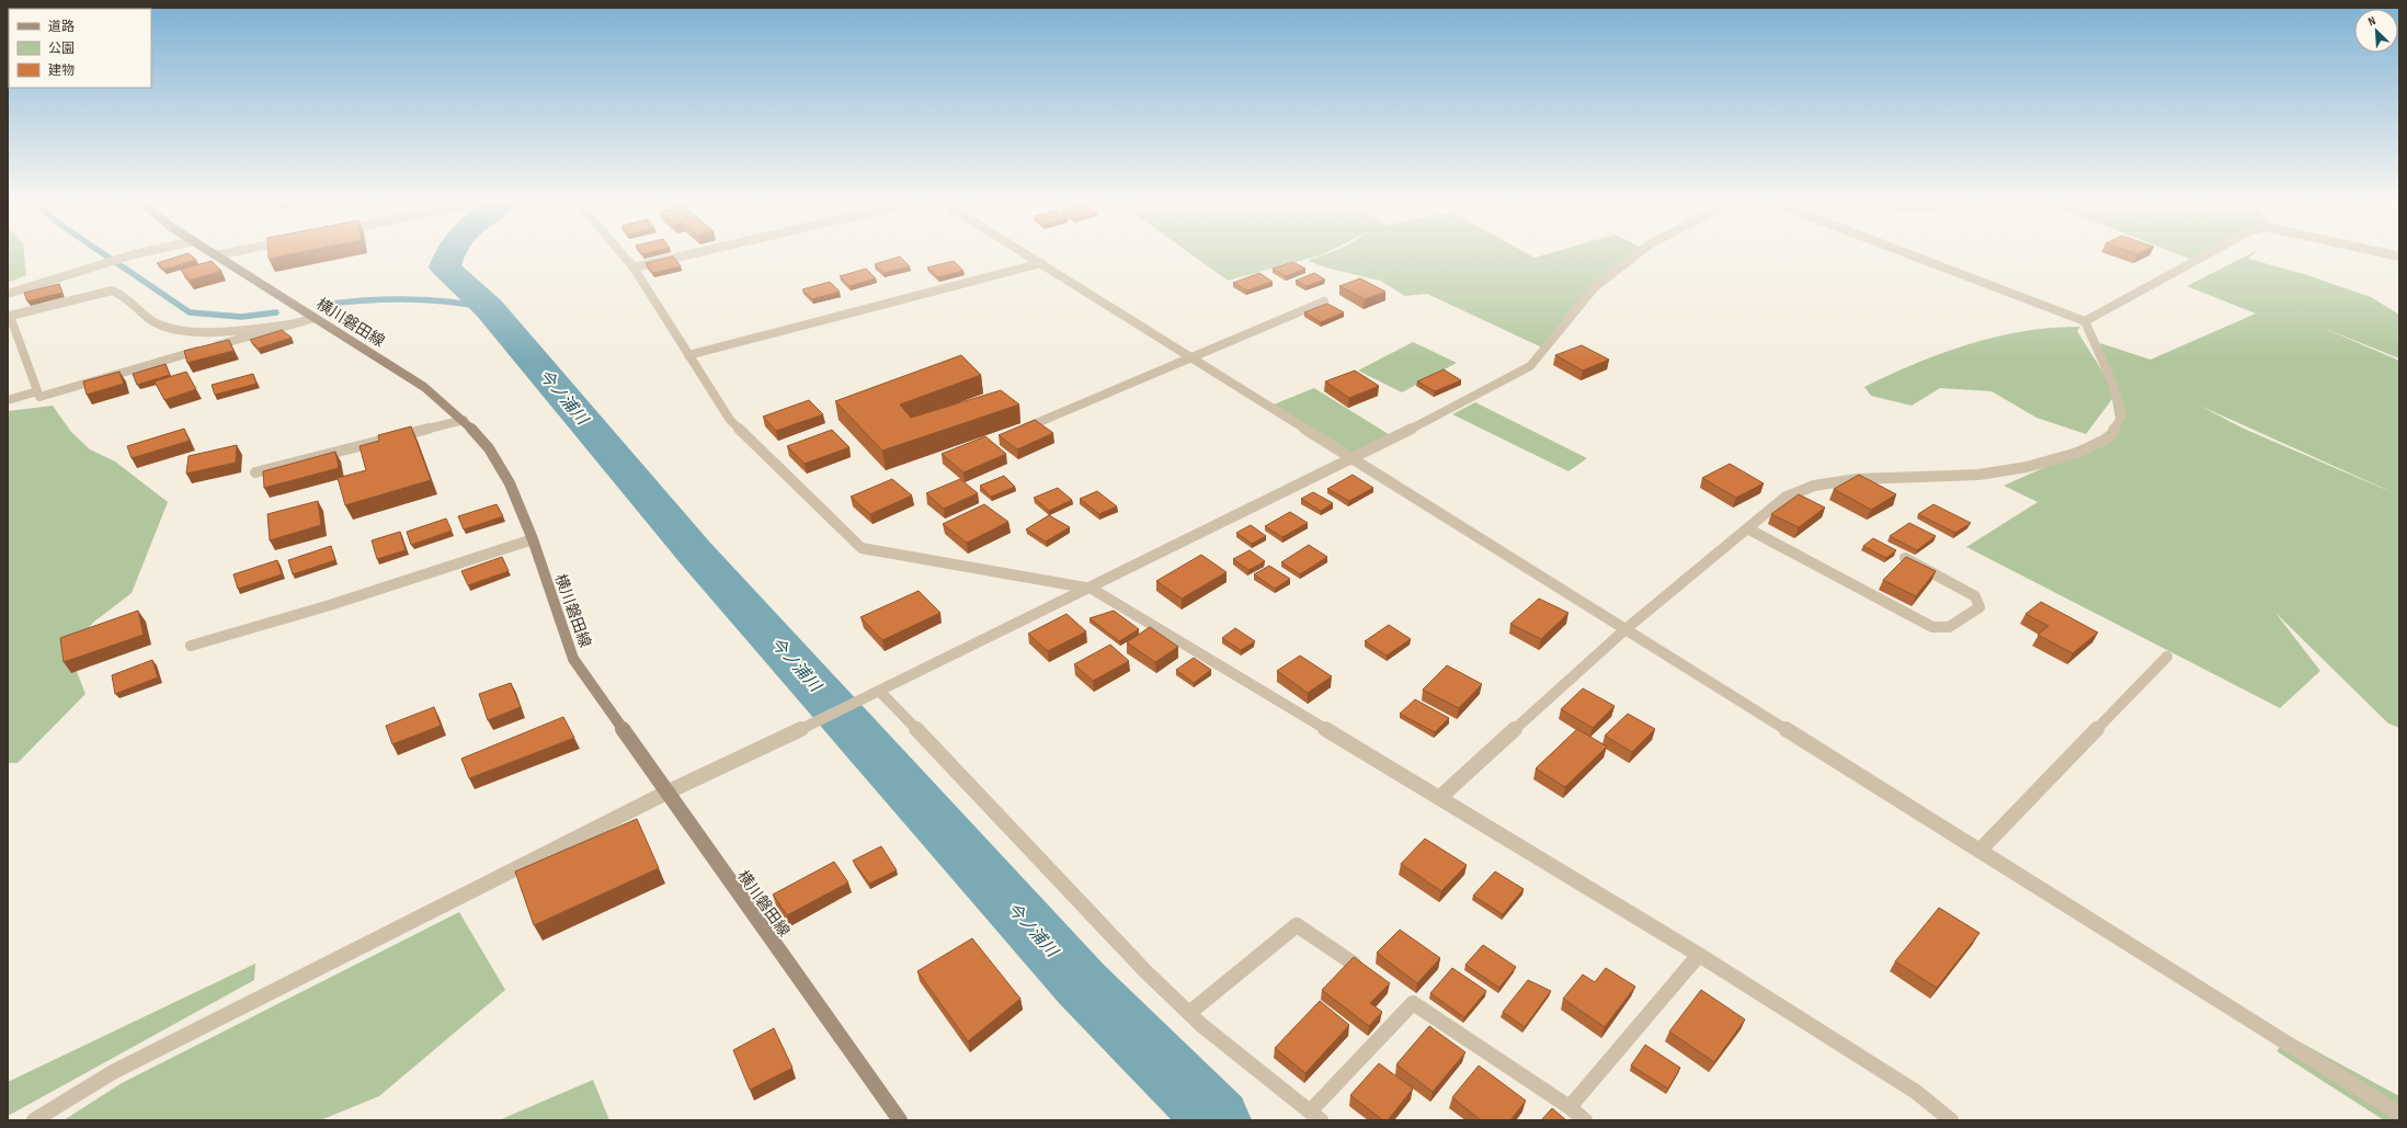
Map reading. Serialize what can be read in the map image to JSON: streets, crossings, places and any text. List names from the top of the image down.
{
  "streets": {
    "main road": ["横川磐田線"]
  },
  "water": ["今ノ浦川"],
  "legend": ["道路", "公園", "建物"],
  "north": "top left"
}
